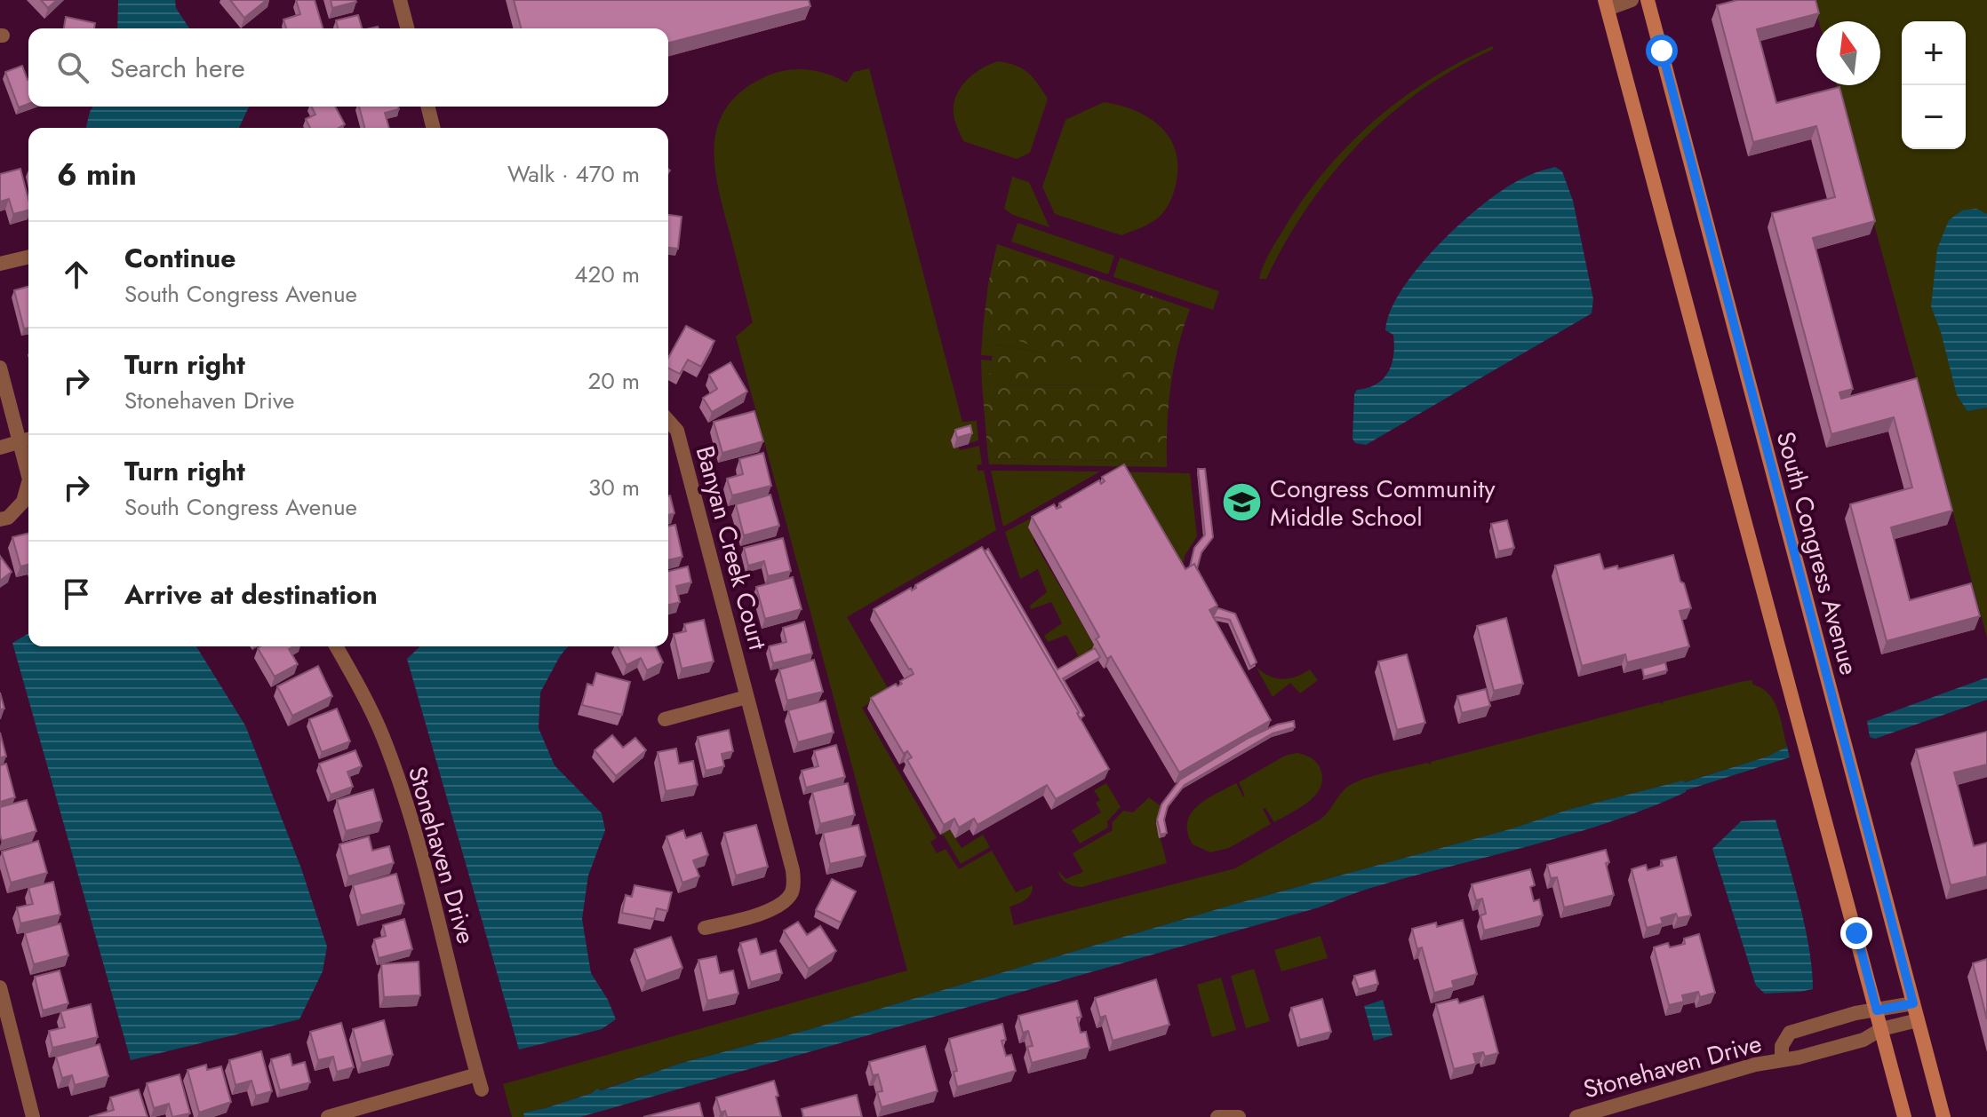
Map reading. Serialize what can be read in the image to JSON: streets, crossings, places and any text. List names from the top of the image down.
{
  "streets": {
    "main road": ["South Congress Avenue"],
    "street": ["Banyan Creek Court", "Stonehaven Drive"]
  },
  "crossings": [
    ["South Congress Avenue", "Stonehaven Drive"]
  ],
  "places": {
    "school or university": ["Congress Community Middle School"]
  },
  "north": "top",
  "page": {
    "map_buttons": ["+", "−"],
    "search": "Search here",
    "heading": ["6 min", "Walk · 470 m"],
    "list": [
      ["Continue", "South Congress Avenue", "420 m"],
      ["Turn right", "Stonehaven Drive", "20 m"],
      ["Turn right", "South Congress Avenue", "30 m"],
      "Arrive at destination"
    ]
  }
}
